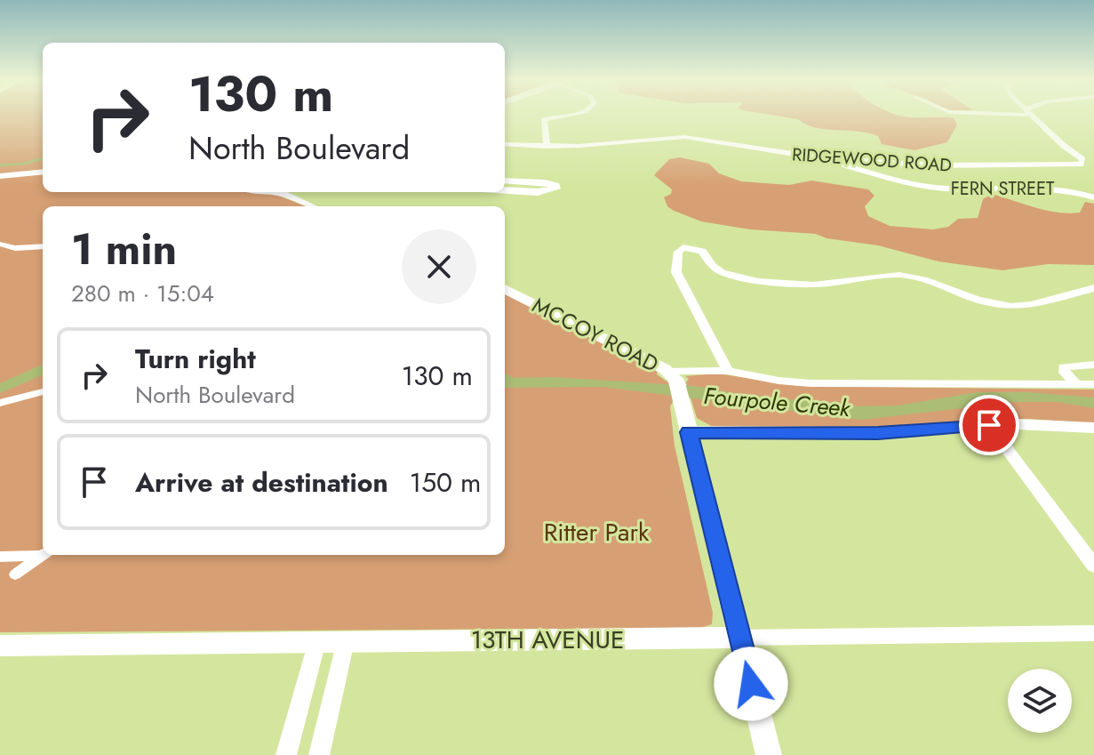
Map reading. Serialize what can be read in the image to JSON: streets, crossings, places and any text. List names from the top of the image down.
{
  "streets": {
    "street": [
      "RIDGEWOOD ROAD",
      "FERN STREET",
      "MCCOY ROAD",
      "13TH AVENUE"
    ]
  },
  "crossings": [
    ["RIDGEWOOD ROAD", "FERN STREET"],
    ["MCCOY ROAD", "13TH AVENUE"]
  ],
  "water": ["Fourpole Creek"],
  "parks": ["Ritter Park"],
  "page": {
    "turn": ["130 m", "North Boulevard"],
    "heading": ["1 min", "280 m · 15:04"],
    "list": [
      {
        "name": "Turn right",
        "note": "North Boulevard",
        "value": "130 m"
      },
      {
        "name": "Arrive at destination",
        "value": "150 m"
      }
    ]
  }
}
